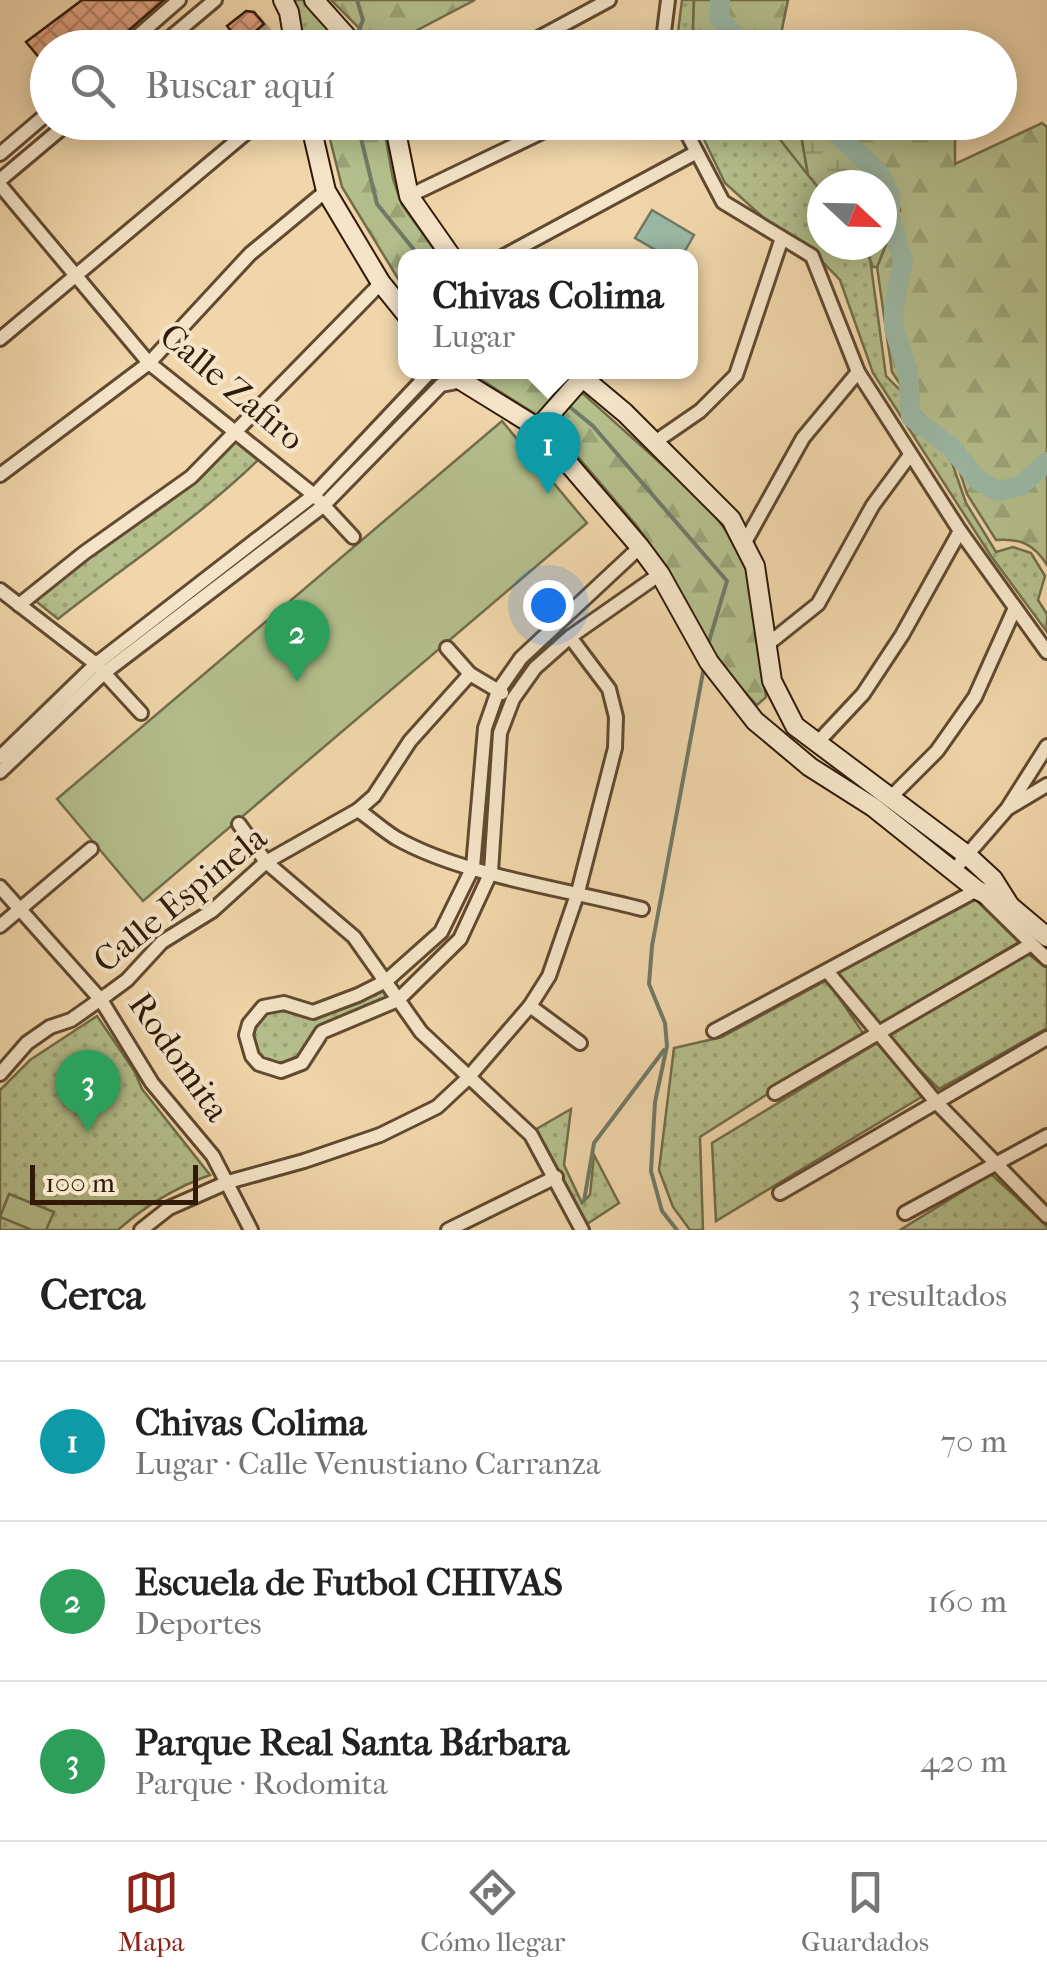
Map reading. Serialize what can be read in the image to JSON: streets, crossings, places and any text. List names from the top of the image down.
{
  "streets": {
    "street": ["Calle Zafiro", "Calle Espinela", "Rodomita"]
  },
  "crossings": [
    ["Calle Espinela", "Rodomita"]
  ],
  "scale_bar": "100 m",
  "north": "right",
  "page": {
    "search": "Buscar aquí",
    "popup": ["Chivas Colima", "Lugar"],
    "pins": ["1", "2", "3"],
    "scale": "100 m",
    "heading": ["Cerca", "3 resultados"],
    "list": [
      {
        "mark": "1",
        "name": "Chivas Colima",
        "note": "Lugar · Calle Venustiano Carranza",
        "value": "70 m"
      },
      {
        "mark": "2",
        "name": "Escuela de Futbol CHIVAS",
        "note": "Deportes",
        "value": "160 m"
      },
      {
        "mark": "3",
        "name": "Parque Real Santa Bárbara",
        "note": "Parque · Rodomita",
        "value": "420 m"
      }
    ],
    "nav": ["Mapa", "Cómo llegar", "Guardados"]
  }
}
